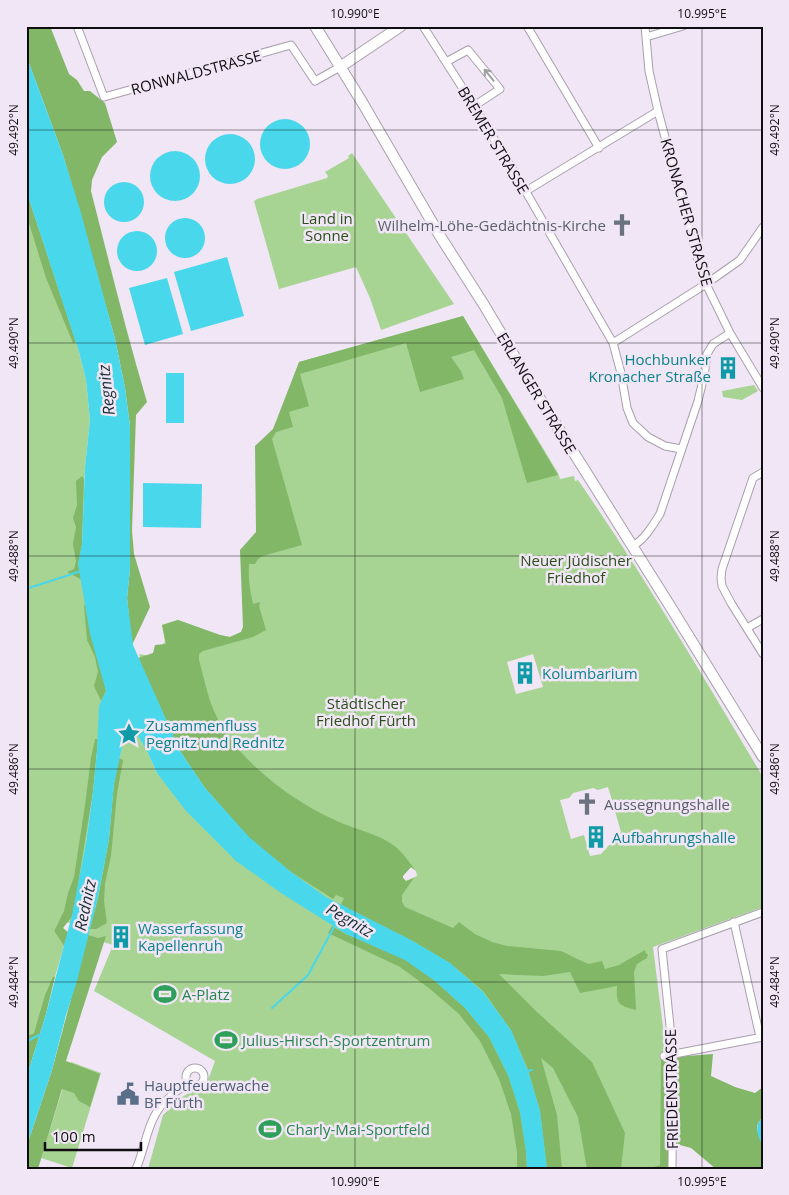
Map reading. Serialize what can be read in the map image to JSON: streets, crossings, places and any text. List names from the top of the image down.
{
  "streets": {
    "main road": ["ERLANGER STRASSE"],
    "street": [
      "RONWALDSTRASSE",
      "BREMER STRASSE",
      "KRONACHER STRASSE",
      "FRIEDENSTRASSE"
    ]
  },
  "crossings": [
    ["RONWALDSTRASSE", "ERLANGER STRASSE"]
  ],
  "water": ["Regnitz", "Rednitz", "Pegnitz"],
  "parks": ["Land in Sonne", "Neuer Jüdischer Friedhof", "Städtischer Friedhof Fürth"],
  "places": {
    "church": ["Wilhelm-Löhe-Gedächtnis-Kirche", "Aussegnungshalle"],
    "building": [
      "Hochbunker Kronacher Straße",
      "Kolumbarium",
      "Aufbahrungshalle",
      "Wasserfassung Kapellenruh"
    ],
    "place": ["Zusammenfluss Pegnitz und Rednitz"],
    "sports": ["A-Platz", "Julius-Hirsch-Sportzentrum", "Charly-Mai-Sportfeld"],
    "public building": ["Hauptfeuerwache BF Fürth"]
  },
  "scale_bar": "100 m",
  "coordinates": [
    "10.990°E",
    "10.995°E",
    "49.492°N",
    "49.490°N",
    "49.488°N",
    "49.486°N",
    "49.484°N"
  ]
}
